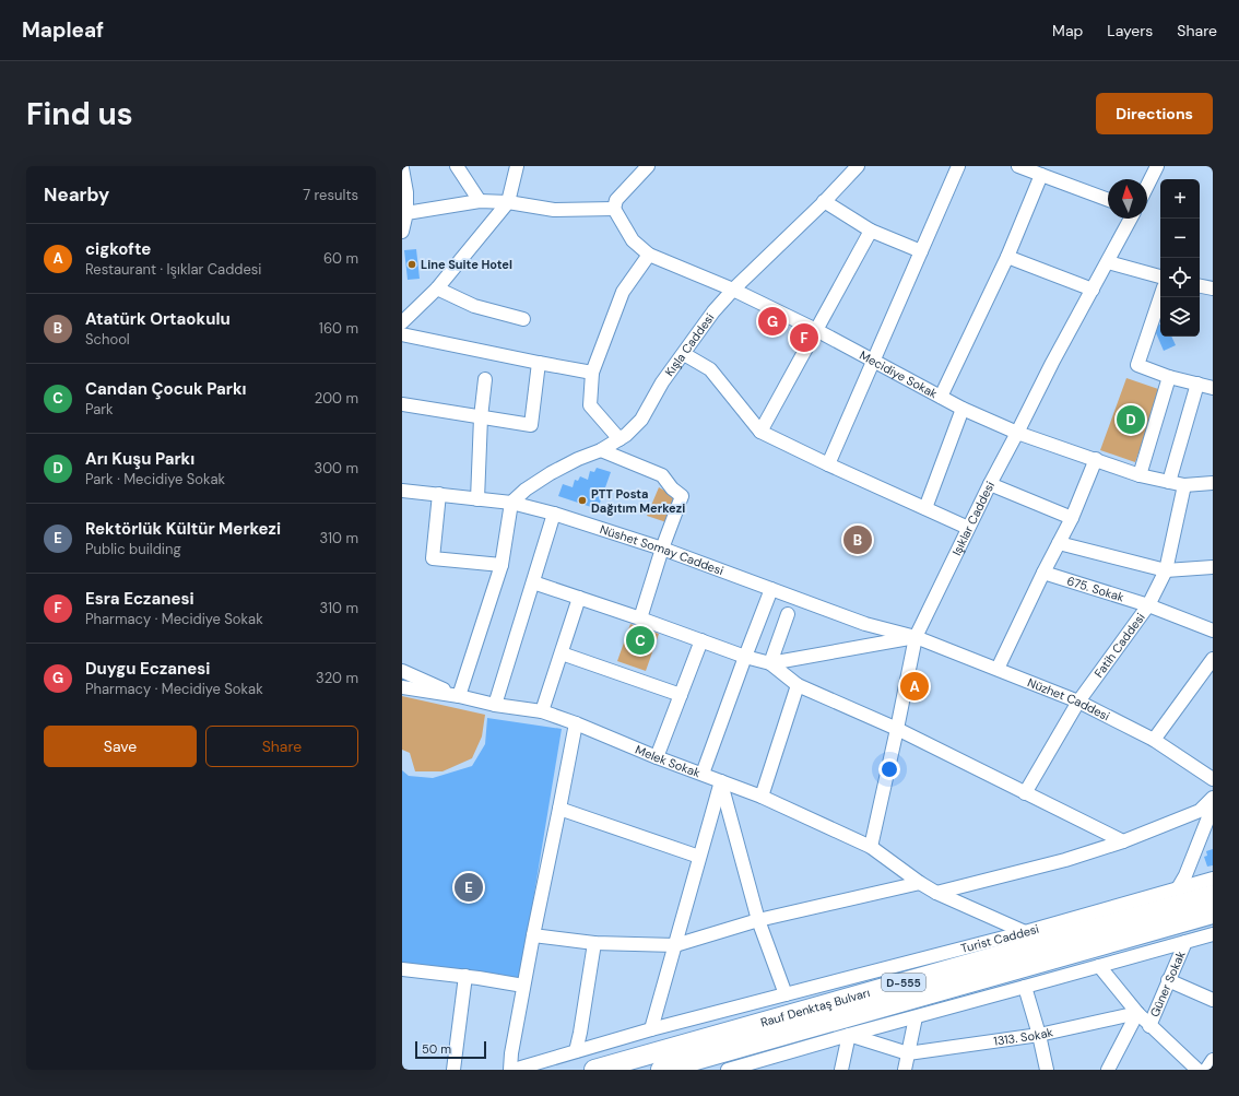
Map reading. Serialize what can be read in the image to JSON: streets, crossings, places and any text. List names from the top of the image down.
{
  "streets": {
    "highway": ["D-555", "Rauf Denktaş Bulvarı"],
    "street": [
      "Kışla Caddesi",
      "Mecidiye Sokak",
      "Işıklar Caddesi",
      "Nüshet Somay Caddesi",
      "675. Sokak",
      "Fatih Caddesi",
      "Nüzhet Caddesi",
      "Melek Sokak",
      "Turist Caddesi",
      "Güner Sokak",
      "1313. Sokak"
    ]
  },
  "crossings": [
    ["Kışla Caddesi", "Mecidiye Sokak"],
    ["Kışla Caddesi", "Nüshet Somay Caddesi"],
    ["Mecidiye Sokak", "Işıklar Caddesi"],
    ["Mecidiye Sokak", "Fatih Caddesi"],
    ["Işıklar Caddesi", "Nüshet Somay Caddesi"],
    ["Işıklar Caddesi", "Nüzhet Caddesi"],
    ["Işıklar Caddesi", "Melek Sokak"],
    ["Nüshet Somay Caddesi", "Nüzhet Caddesi"],
    ["675. Sokak", "Fatih Caddesi"],
    ["Fatih Caddesi", "Nüzhet Caddesi"],
    ["Melek Sokak", "Turist Caddesi"]
  ],
  "places": ["Line Suite Hotel", "PTT Posta Dağıtım Merkezi"],
  "scale_bar": "50 m",
  "north": "top",
  "page": {
    "header": "Mapleaf",
    "nav": ["Map", "Layers", "Share"],
    "buttons": [
      "Directions",
      ["Save", "Share"]
    ],
    "title": "Find us",
    "heading": ["Nearby", "7 results"],
    "map_buttons": ["+", "−"],
    "list": [
      {
        "mark": "A",
        "name": "cigkofte",
        "note": "Restaurant · Işıklar Caddesi",
        "value": "60 m"
      },
      {
        "mark": "B",
        "name": "Atatürk Ortaokulu",
        "note": "School",
        "value": "160 m"
      },
      {
        "mark": "C",
        "name": "Candan Çocuk Parkı",
        "note": "Park",
        "value": "200 m"
      },
      {
        "mark": "D",
        "name": "Arı Kuşu Parkı",
        "note": "Park · Mecidiye Sokak",
        "value": "300 m"
      },
      {
        "mark": "E",
        "name": "Rektörlük Kültür Merkezi",
        "note": "Public building",
        "value": "310 m"
      },
      {
        "mark": "F",
        "name": "Esra Eczanesi",
        "note": "Pharmacy · Mecidiye Sokak",
        "value": "310 m"
      },
      {
        "mark": "G",
        "name": "Duygu Eczanesi",
        "note": "Pharmacy · Mecidiye Sokak",
        "value": "320 m"
      }
    ],
    "pins": [
      "G",
      "F",
      "D",
      "B",
      "C",
      "A",
      "E"
    ],
    "scale": "50 m"
  }
}
